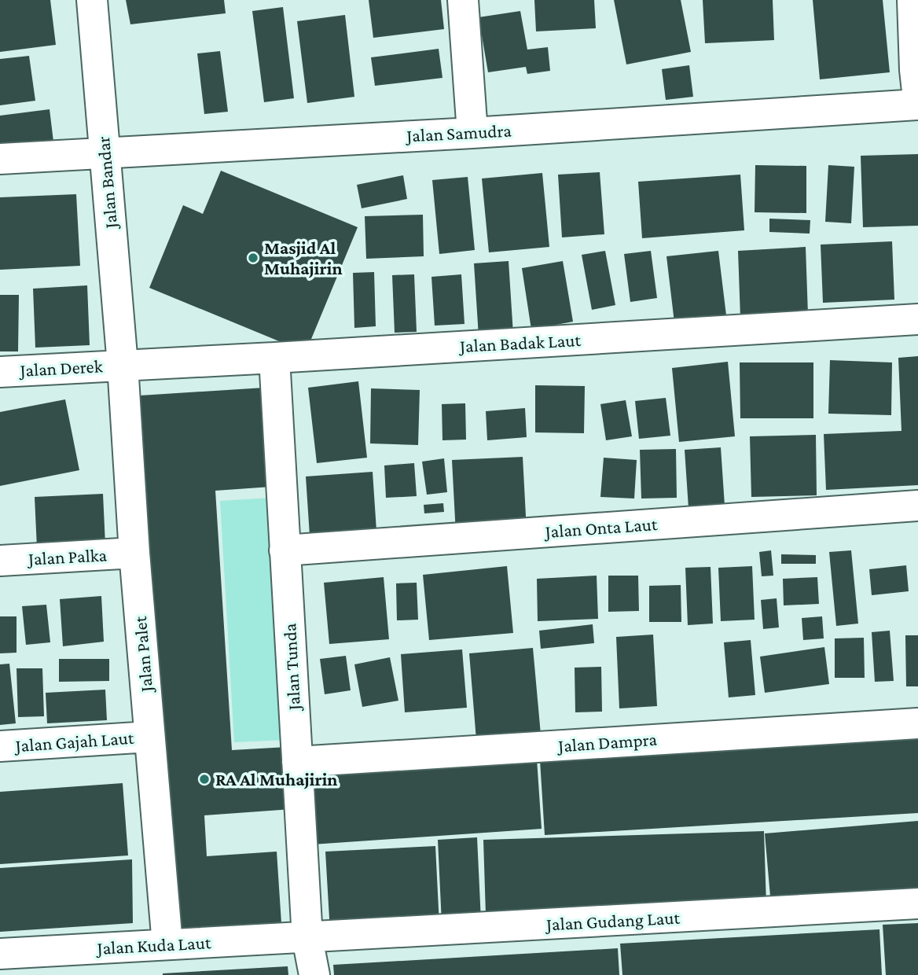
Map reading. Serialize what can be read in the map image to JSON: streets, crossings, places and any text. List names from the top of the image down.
{
  "streets": {
    "street": [
      "Jalan Samudra",
      "Jalan Bandar",
      "Jalan Badak Laut",
      "Jalan Derek",
      "Jalan Onta Laut",
      "Jalan Palka",
      "Jalan Palet",
      "Jalan Tunda",
      "Jalan Gajah Laut",
      "Jalan Dampra",
      "Jalan Gudang Laut",
      "Jalan Kuda Laut"
    ]
  },
  "crossings": [
    ["Jalan Samudra", "Jalan Bandar"],
    ["Jalan Bandar", "Jalan Badak Laut"],
    ["Jalan Bandar", "Jalan Derek"],
    ["Jalan Bandar", "Jalan Palet"],
    ["Jalan Badak Laut", "Jalan Derek"],
    ["Jalan Badak Laut", "Jalan Palet"],
    ["Jalan Badak Laut", "Jalan Tunda"],
    ["Jalan Derek", "Jalan Palet"],
    ["Jalan Onta Laut", "Jalan Tunda"],
    ["Jalan Palka", "Jalan Palet"],
    ["Jalan Palet", "Jalan Gajah Laut"],
    ["Jalan Palet", "Jalan Kuda Laut"],
    ["Jalan Tunda", "Jalan Dampra"],
    ["Jalan Tunda", "Jalan Gudang Laut"],
    ["Jalan Tunda", "Jalan Kuda Laut"],
    ["Jalan Gudang Laut", "Jalan Kuda Laut"]
  ],
  "places": ["Masjid Al Muhajirin", "RA Al Muhajirin"]
}
